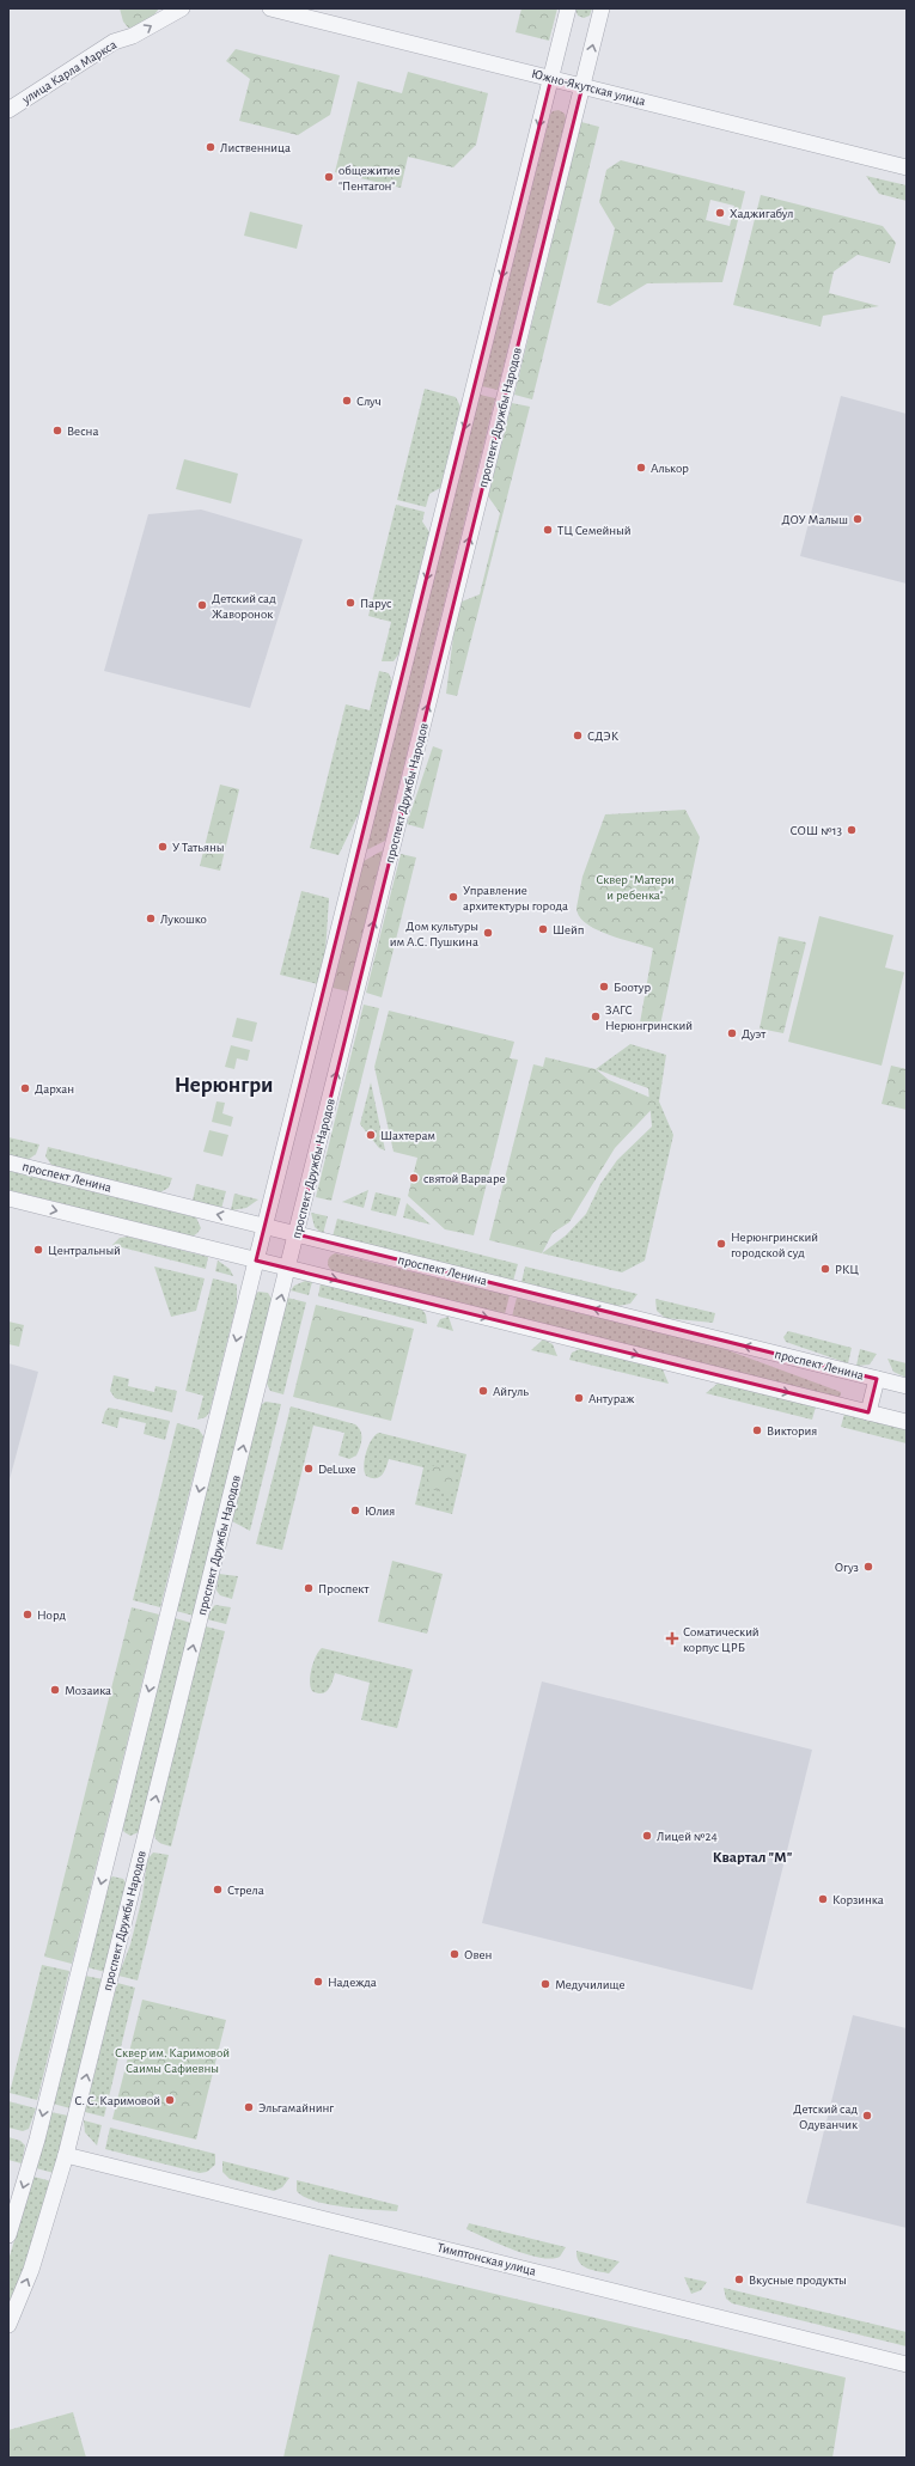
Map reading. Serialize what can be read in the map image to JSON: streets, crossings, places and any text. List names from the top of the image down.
{
  "streets": {
    "street": [
      "улица Карла Маркса",
      "Южно-Якутская улица",
      "проспект Дружбы Народов",
      "проспект Ленина",
      "Тимптонская улица"
    ]
  },
  "crossings": [
    ["Южно-Якутская улица", "проспект Дружбы Народов"],
    ["проспект Дружбы Народов", "проспект Ленина"],
    ["проспект Дружбы Народов", "Тимптонская улица"]
  ],
  "one_way": ["улица Карла Маркса"],
  "districts": ["Нерюнгри", "Квартал \"М\""],
  "parks": ["Сквер \"Матери и ребенка\"", "Сквер им. Каримовой Саимы Сафиевны"],
  "places": {
    "other": [
      "Лиственница",
      "общежитие \"Пентагон\"",
      "Хаджигабул",
      "Случ",
      "Весна",
      "Алькор",
      "ДОУ Малыш",
      "ТЦ Семейный",
      "Парус",
      "Детский сад Жаворонок",
      "СДЭК",
      "СОШ №13",
      "У Татьяны",
      "Управление архитектуры города",
      "Лукошко",
      "Шейп",
      "Дом культуры им А.С. Пушкина",
      "Боотур",
      "ЗАГС Нерюнгринский",
      "Дуэт",
      "Дархан",
      "Шахтерам",
      "святой Варваре",
      "Нерюнгринский городской суд",
      "Центральный",
      "РКЦ",
      "Айгуль",
      "Антураж",
      "Виктория",
      "DeLuxe",
      "Юлия",
      "Огуз",
      "Проспект",
      "Норд",
      "Мозаика",
      "Лицей №24",
      "Стрела",
      "Корзинка",
      "Овен",
      "Надежда",
      "Медучилище",
      "С. С. Каримовой",
      "Эльгамайнинг",
      "Детский сад Одуванчик",
      "Вкусные продукты"
    ],
    "health": ["Соматический корпус ЦРБ"]
  }
}
